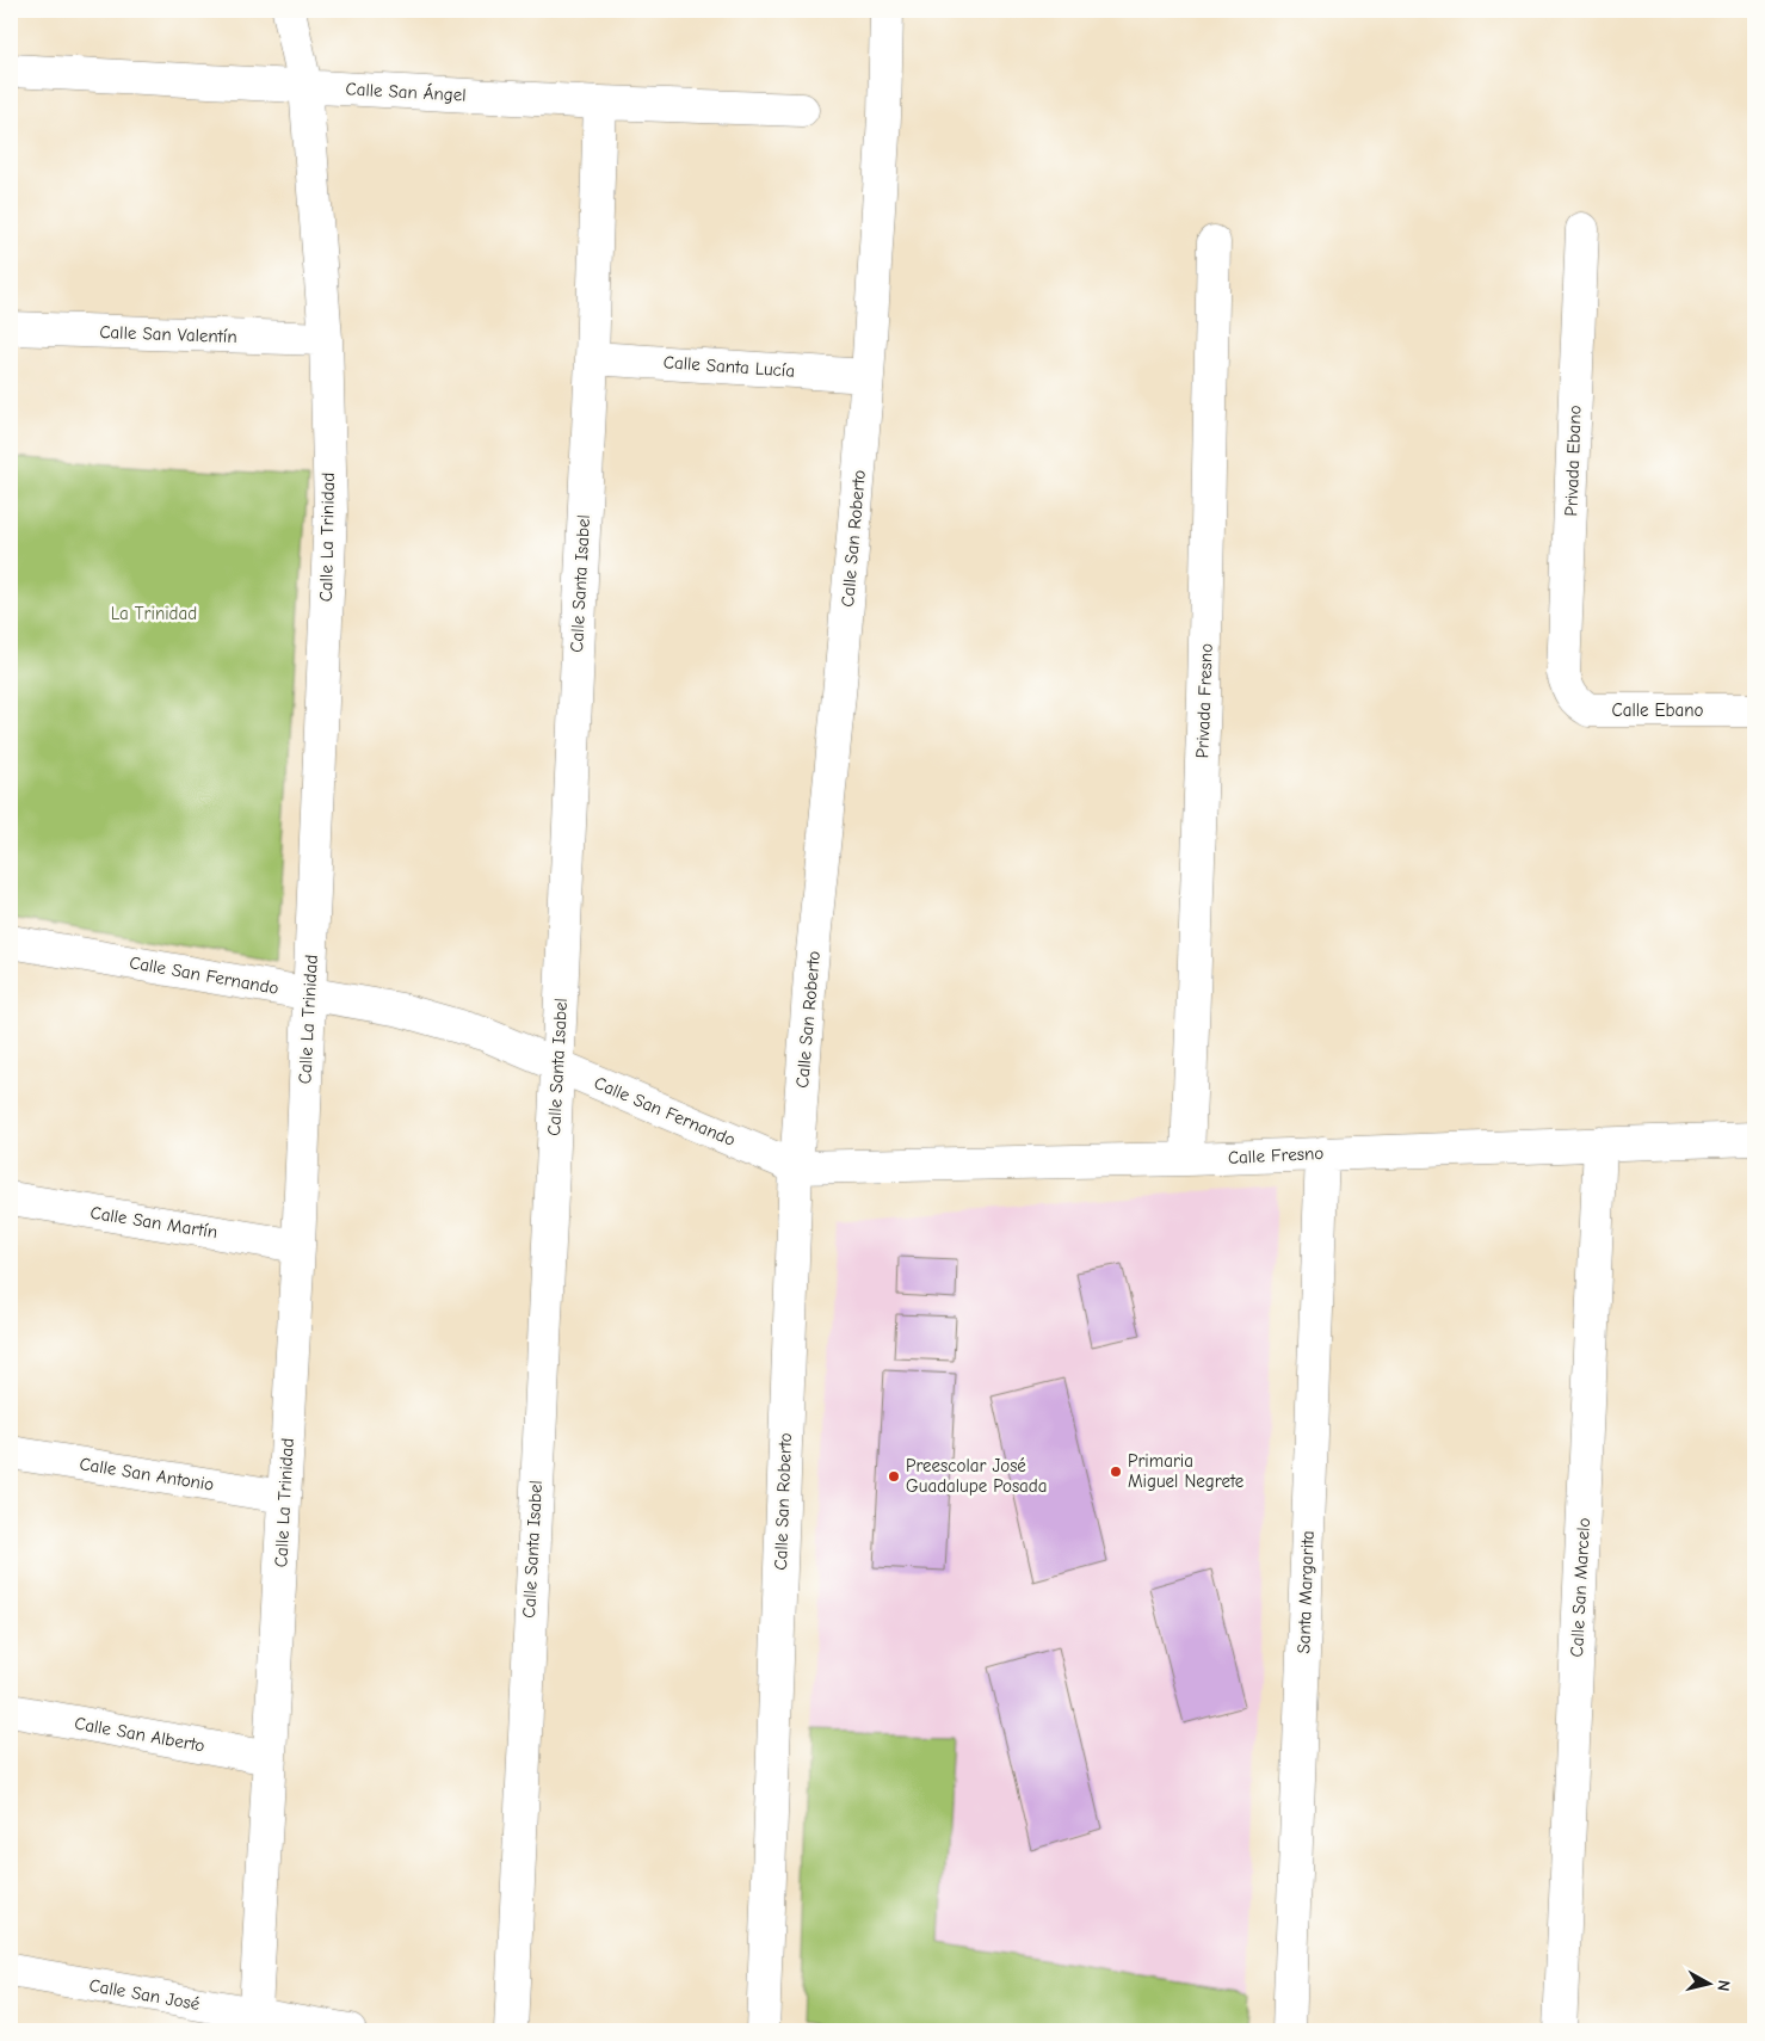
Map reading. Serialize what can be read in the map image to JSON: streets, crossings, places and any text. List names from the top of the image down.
{
  "streets": {
    "street": [
      "Calle San Ángel",
      "Calle San Valentín",
      "Calle Santa Lucía",
      "Privada Ebano",
      "Calle La Trinidad",
      "Calle San Roberto",
      "Calle Santa Isabel",
      "Privada Fresno",
      "Calle Ebano",
      "Calle San Fernando",
      "Calle Fresno",
      "Calle San Martín",
      "Calle San Antonio",
      "Calle San Marcelo",
      "Santa Margarita",
      "Calle San Alberto",
      "Calle San José"
    ]
  },
  "crossings": [
    ["Calle San Ángel", "Calle La Trinidad"],
    ["Calle San Ángel", "Calle Santa Isabel"],
    ["Calle San Valentín", "Calle La Trinidad"],
    ["Calle Santa Lucía", "Calle San Roberto"],
    ["Calle Santa Lucía", "Calle Santa Isabel"],
    ["Privada Ebano", "Calle Ebano"],
    ["Calle La Trinidad", "Calle San Fernando"],
    ["Calle La Trinidad", "Calle San Martín"],
    ["Calle La Trinidad", "Calle San Antonio"],
    ["Calle La Trinidad", "Calle San Alberto"],
    ["Calle La Trinidad", "Calle San José"],
    ["Calle San Roberto", "Calle San Fernando"],
    ["Calle San Roberto", "Calle Fresno"],
    ["Calle Santa Isabel", "Calle San Fernando"],
    ["Privada Fresno", "Calle Fresno"],
    ["Calle San Fernando", "Calle Fresno"],
    ["Calle Fresno", "Calle San Marcelo"],
    ["Calle Fresno", "Santa Margarita"]
  ],
  "parks": ["La Trinidad"],
  "places": ["Primaria Miguel Negrete", "Preescolar José Guadalupe Posada"],
  "north": "right"
}
